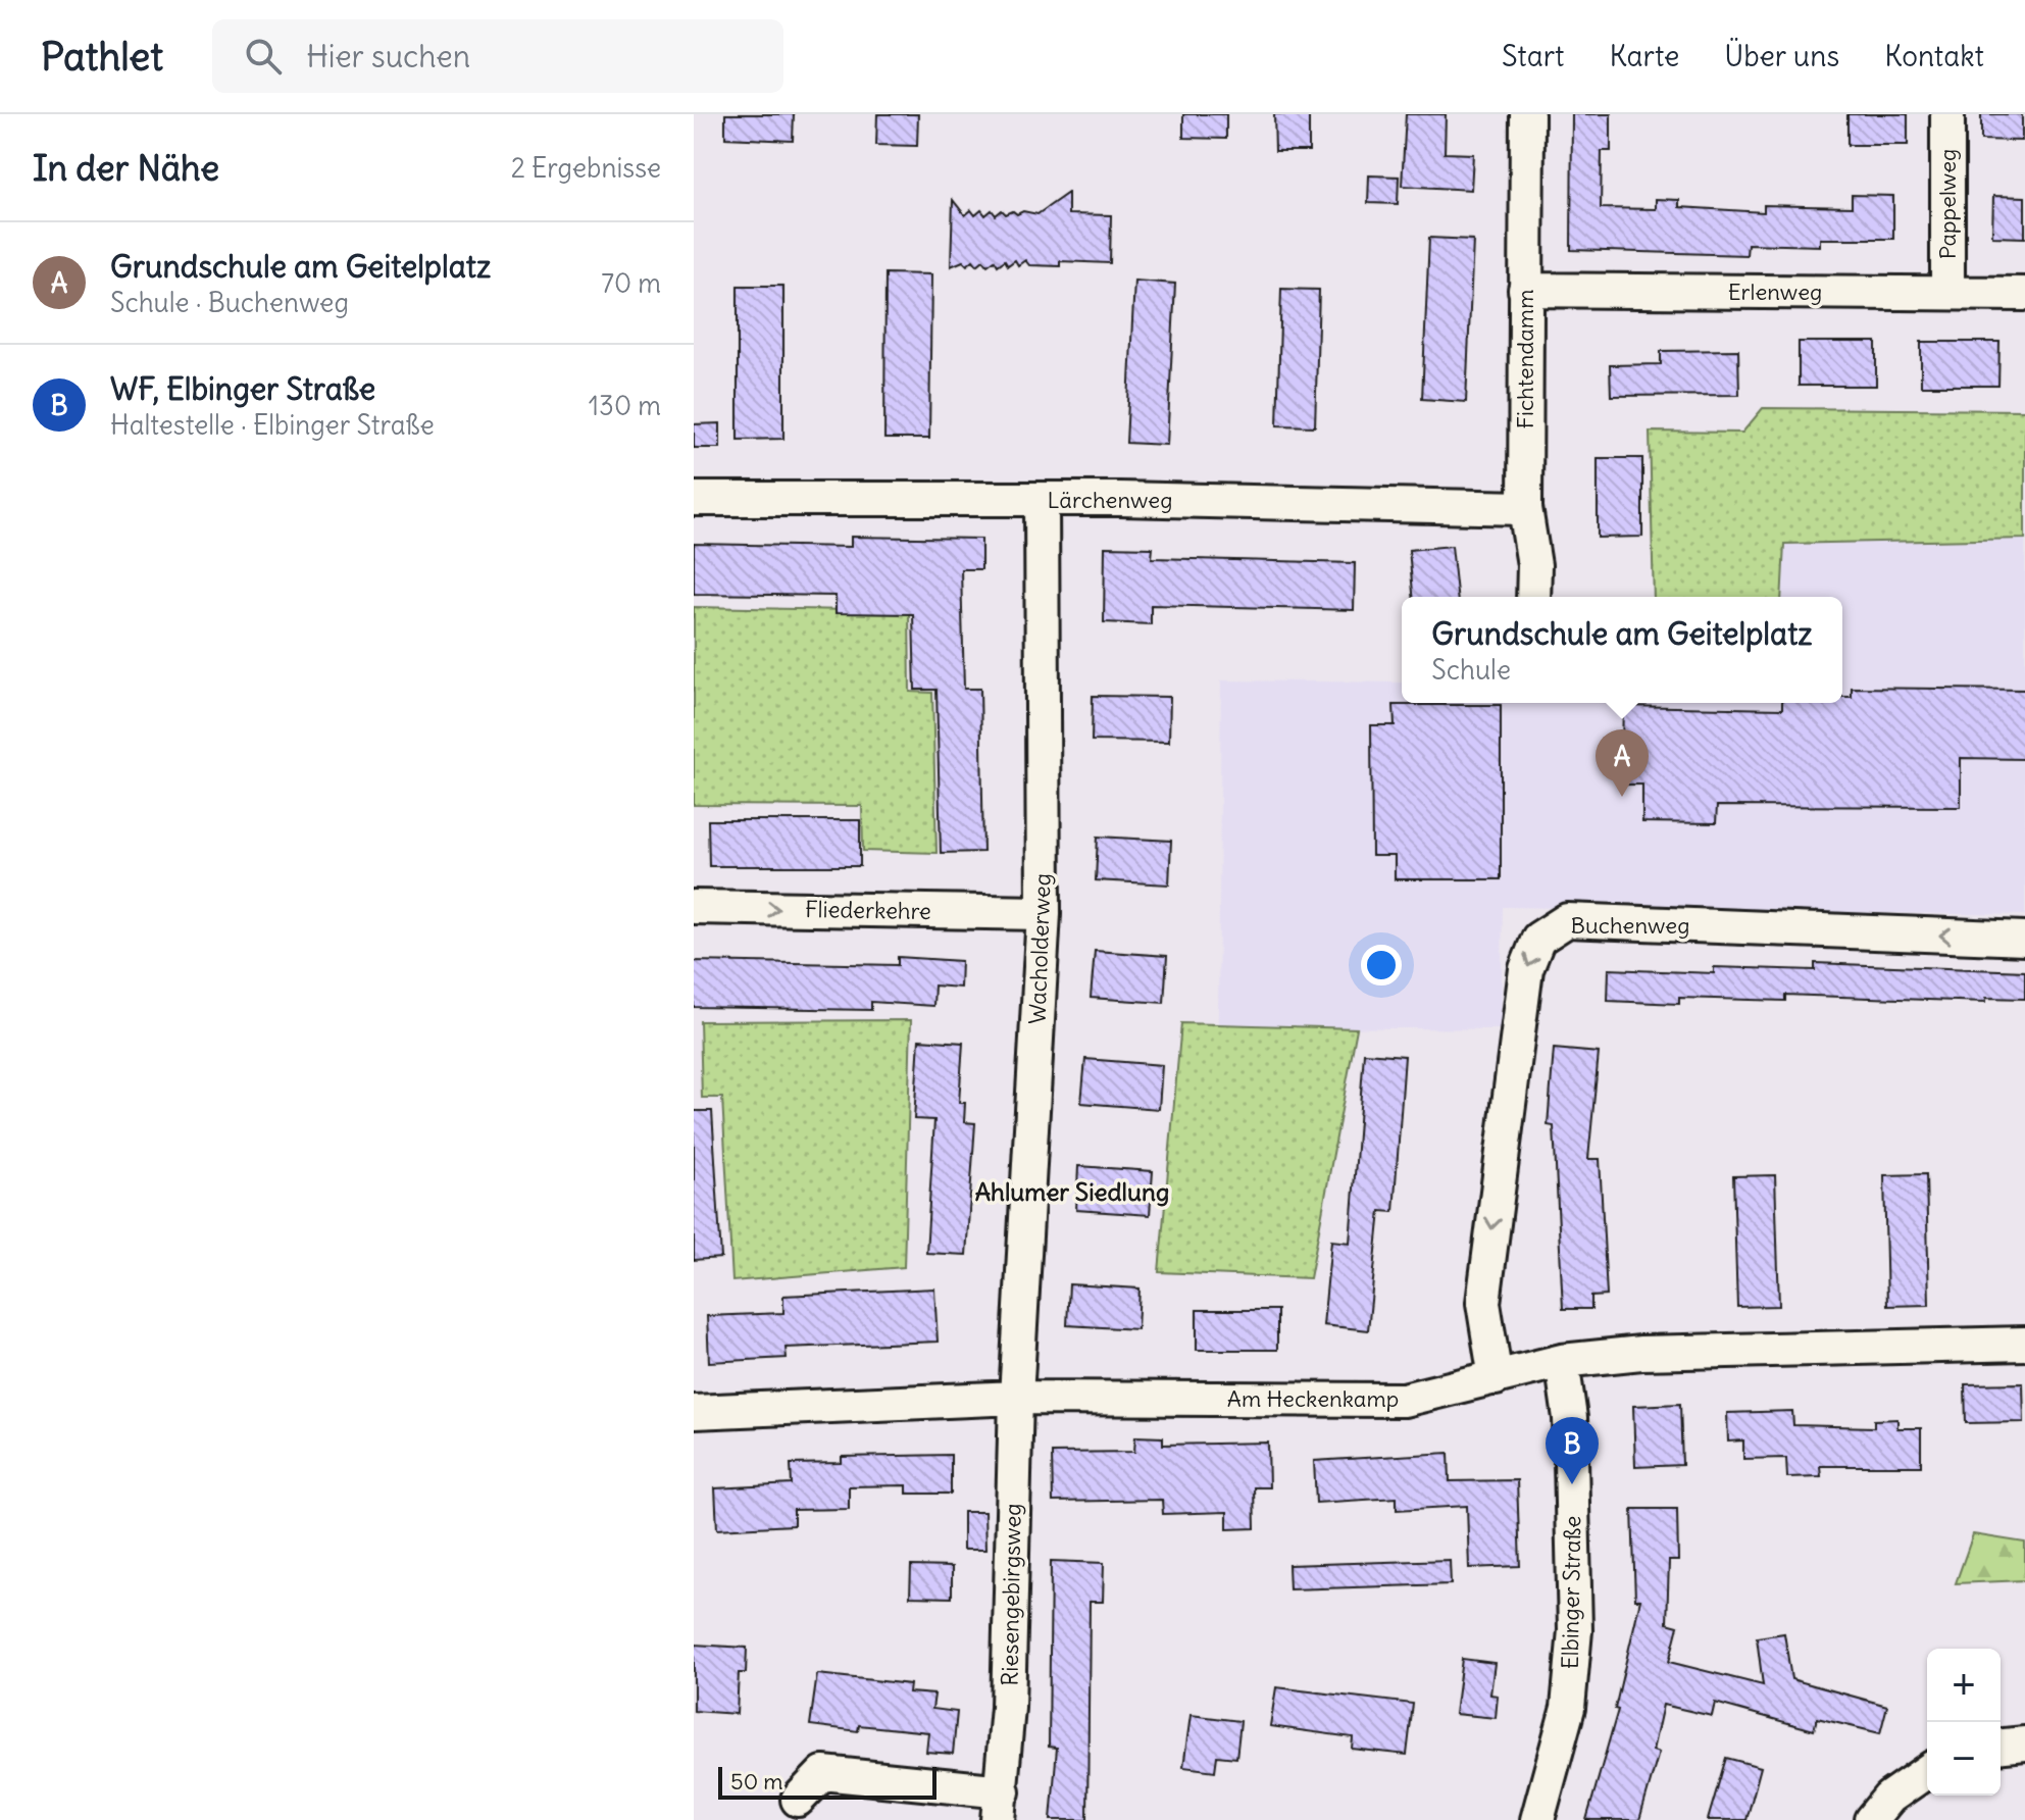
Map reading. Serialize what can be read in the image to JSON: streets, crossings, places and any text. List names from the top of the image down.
{
  "streets": {
    "street": [
      "Pappelweg",
      "Erlenweg",
      "Fichtendamm",
      "Lärchenweg",
      "Fliederkehre",
      "Buchenweg",
      "Wacholderweg",
      "Am Heckenkamp",
      "Elbinger Straße",
      "Riesengebirgsweg"
    ]
  },
  "crossings": [
    ["Pappelweg", "Erlenweg"],
    ["Erlenweg", "Fichtendamm"],
    ["Fichtendamm", "Lärchenweg"],
    ["Lärchenweg", "Wacholderweg"],
    ["Fliederkehre", "Wacholderweg"],
    ["Buchenweg", "Am Heckenkamp"],
    ["Wacholderweg", "Am Heckenkamp"],
    ["Wacholderweg", "Riesengebirgsweg"],
    ["Am Heckenkamp", "Elbinger Straße"],
    ["Am Heckenkamp", "Riesengebirgsweg"]
  ],
  "one_way": ["Fliederkehre"],
  "districts": ["Ahlumer Siedlung"],
  "scale_bar": "50 m",
  "page": {
    "header": "Pathlet",
    "search": "Hier suchen",
    "nav": [
      "Start",
      "Karte",
      "Über uns",
      "Kontakt"
    ],
    "heading": ["In der Nähe", "2 Ergebnisse"],
    "list": [
      {
        "mark": "A",
        "name": "Grundschule am Geitelplatz",
        "note": "Schule · Buchenweg",
        "value": "70 m"
      },
      {
        "mark": "B",
        "name": "WF, Elbinger Straße",
        "note": "Haltestelle · Elbinger Straße",
        "value": "130 m"
      }
    ],
    "popup": ["Grundschule am Geitelplatz", "Schule"],
    "pins": ["A", "B"],
    "map_buttons": ["+", "−"],
    "scale": "50 m"
  }
}
